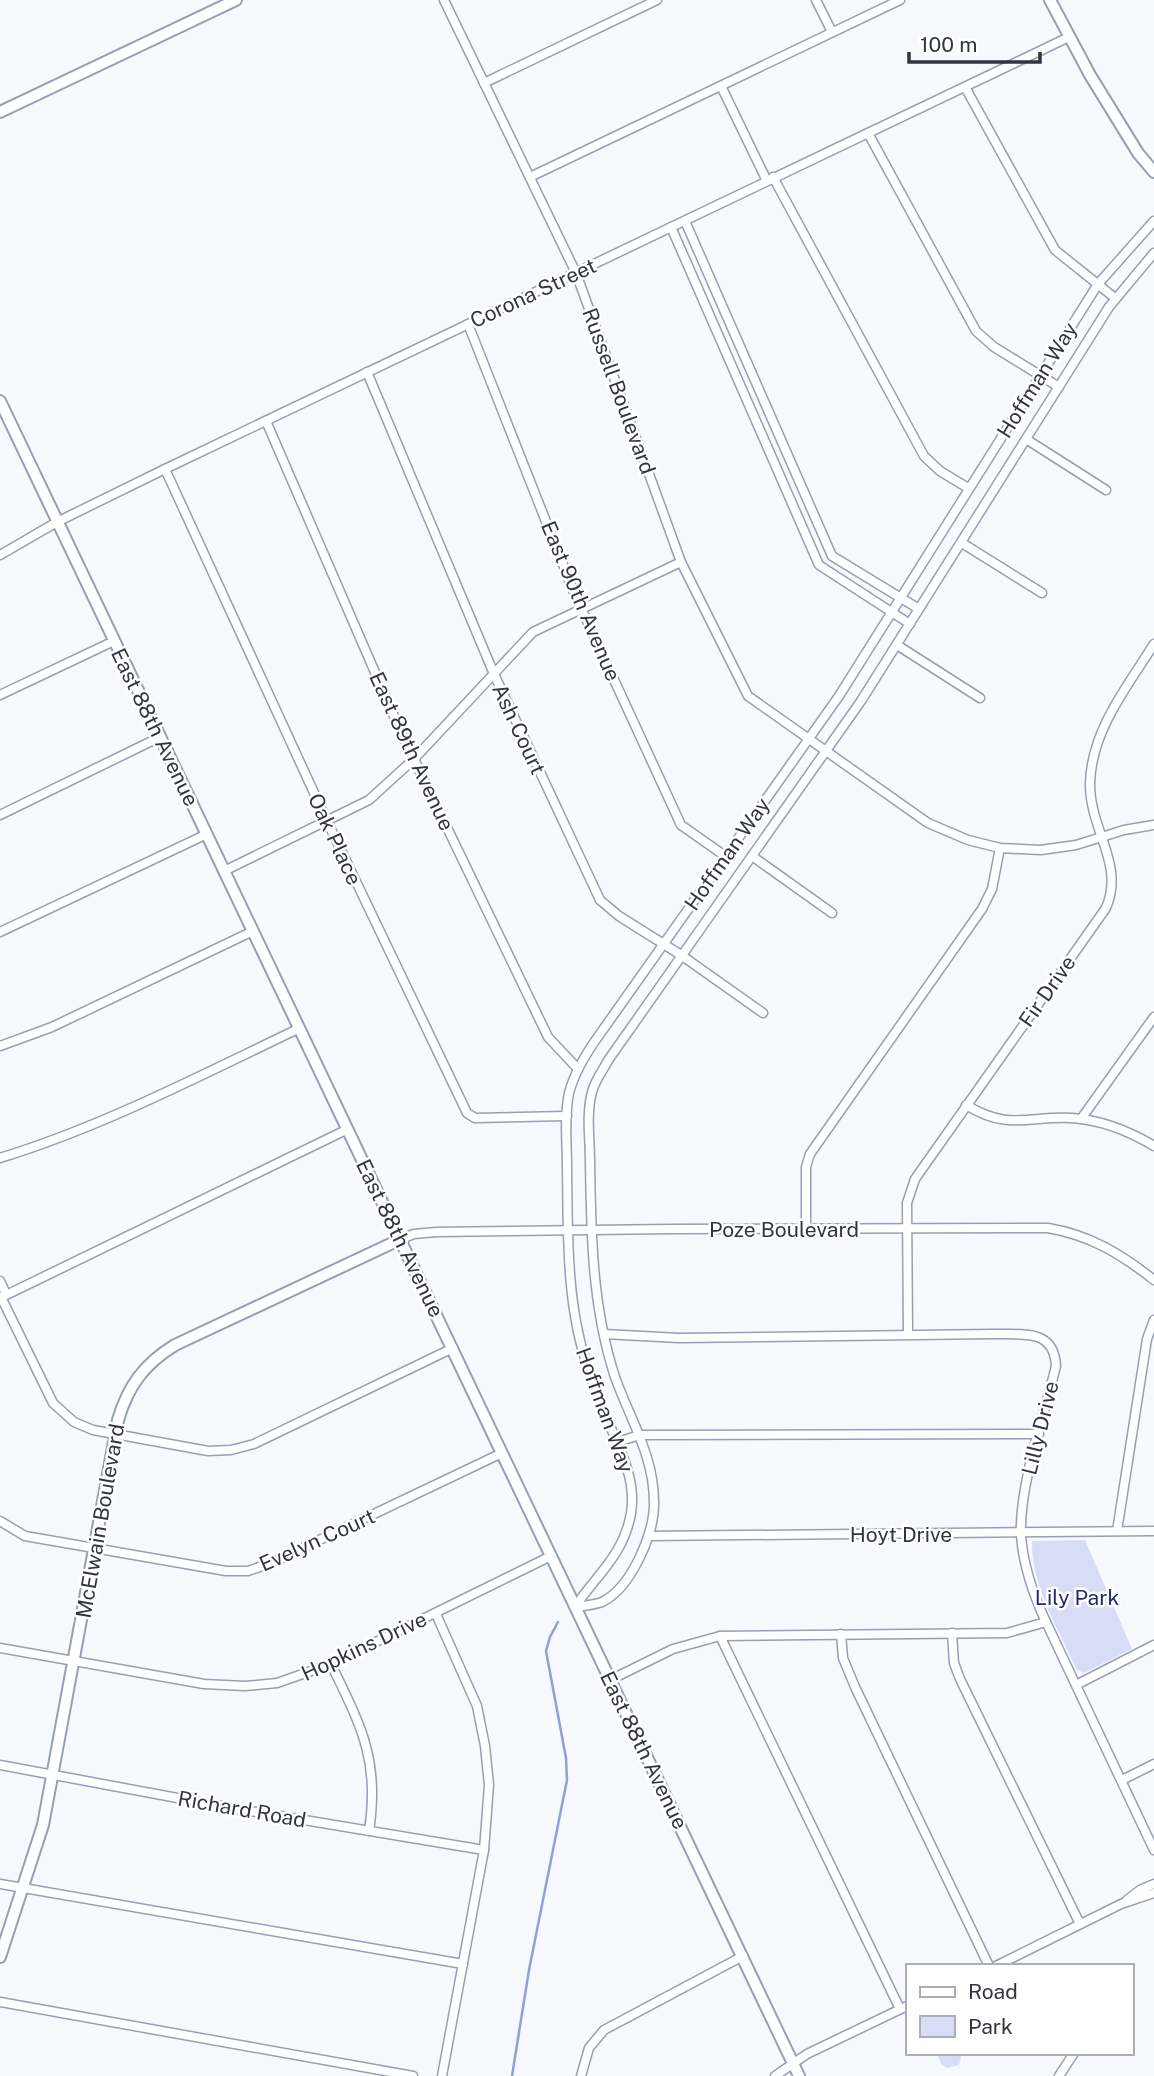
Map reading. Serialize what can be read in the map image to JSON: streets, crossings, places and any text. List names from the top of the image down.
{
  "streets": {
    "main road": ["East 88th Avenue", "McElwain Boulevard"],
    "street": [
      "Corona Street",
      "Hoffman Way",
      "Russell Boulevard",
      "East 90th Avenue",
      "Ash Court",
      "East 89th Avenue",
      "Oak Place",
      "Fir Drive",
      "Poze Boulevard",
      "Lilly Drive",
      "Hoyt Drive",
      "Evelyn Court",
      "Hopkins Drive",
      "Richard Road"
    ]
  },
  "crossings": [
    ["Corona Street", "Russell Boulevard"],
    ["Corona Street", "East 90th Avenue"],
    ["Corona Street", "East 88th Avenue"],
    ["Corona Street", "Ash Court"],
    ["Corona Street", "East 89th Avenue"],
    ["Corona Street", "Oak Place"],
    ["Hoffman Way", "Russell Boulevard"],
    ["Hoffman Way", "East 90th Avenue"],
    ["Hoffman Way", "East 88th Avenue"],
    ["Hoffman Way", "Ash Court"],
    ["Hoffman Way", "East 89th Avenue"],
    ["Hoffman Way", "Oak Place"],
    ["Hoffman Way", "Poze Boulevard"],
    ["Hoffman Way", "Lilly Drive"],
    ["Hoffman Way", "Hoyt Drive"],
    ["Russell Boulevard", "Fir Drive"],
    ["East 88th Avenue", "Poze Boulevard"],
    ["East 88th Avenue", "McElwain Boulevard"],
    ["East 88th Avenue", "Evelyn Court"],
    ["East 88th Avenue", "Hopkins Drive"],
    ["Fir Drive", "Poze Boulevard"],
    ["Fir Drive", "Lilly Drive"],
    ["Poze Boulevard", "McElwain Boulevard"],
    ["Lilly Drive", "Hoyt Drive"],
    ["McElwain Boulevard", "Evelyn Court"],
    ["McElwain Boulevard", "Hopkins Drive"],
    ["McElwain Boulevard", "Richard Road"]
  ],
  "parks": ["Lily Park"],
  "legend": ["Road", "Park"],
  "scale_bar": "100 m"
}
